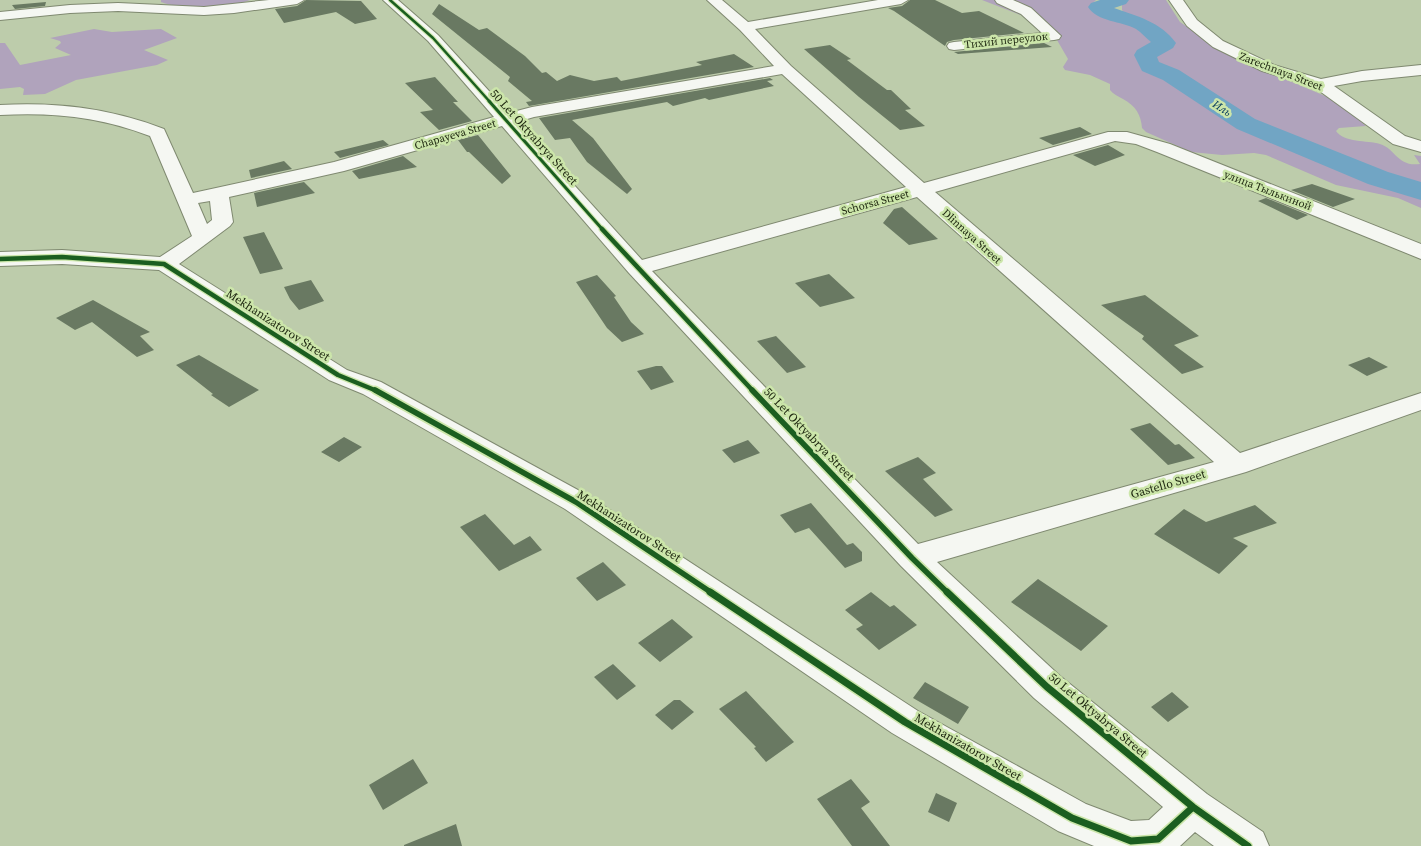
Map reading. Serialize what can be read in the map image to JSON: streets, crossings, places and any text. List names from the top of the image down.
{
  "streets": {
    "street": [
      "Тихий переулок",
      "Zarechnaya Street",
      "Chapayeva Street",
      "50 Let Oktyabrya Street",
      "улица Тылькиной",
      "Schorsa Street",
      "Dlinnaya Street",
      "Mekhanizatorov Street",
      "Gastello Street"
    ]
  },
  "crossings": [
    ["Chapayeva Street", "50 Let Oktyabrya Street"],
    ["Chapayeva Street", "Dlinnaya Street"],
    ["50 Let Oktyabrya Street", "Schorsa Street"],
    ["50 Let Oktyabrya Street", "Mekhanizatorov Street"],
    ["50 Let Oktyabrya Street", "Gastello Street"],
    ["улица Тылькиной", "Schorsa Street"],
    ["Schorsa Street", "Dlinnaya Street"],
    ["Dlinnaya Street", "Gastello Street"]
  ],
  "water": ["Иль"]
}
